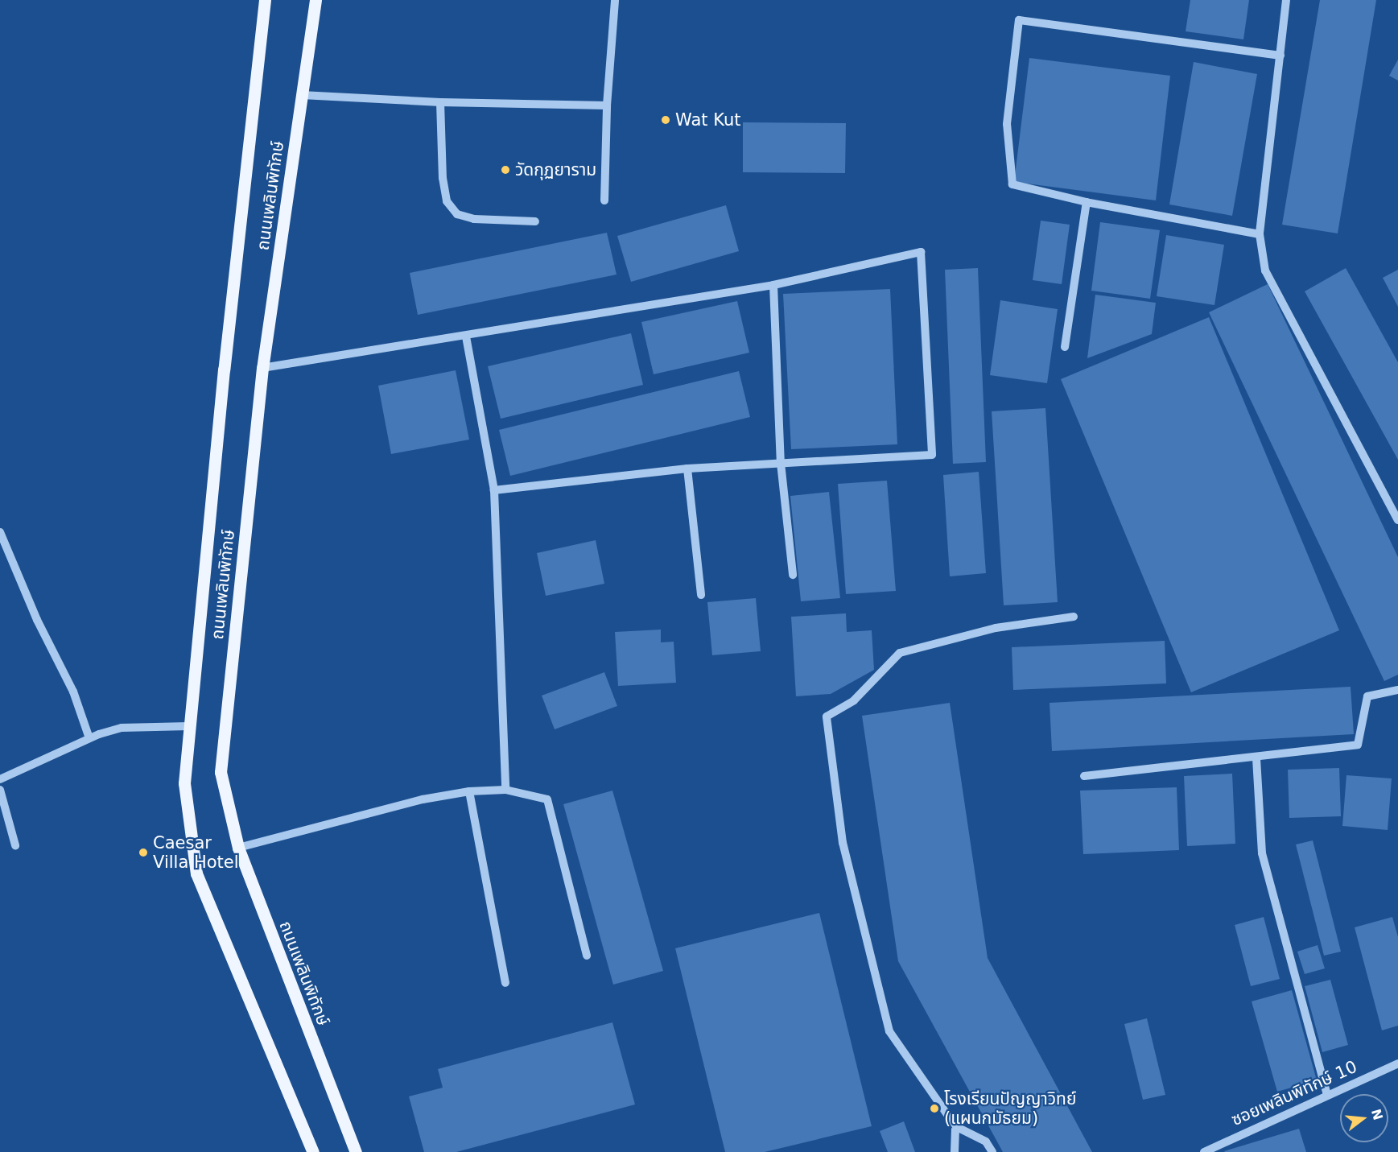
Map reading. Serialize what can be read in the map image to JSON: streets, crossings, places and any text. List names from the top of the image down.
{
  "streets": {
    "main road": ["ถนนเพลินพิทักษ์"],
    "street": ["ซอยเพลินพิทักษ์ 10"]
  },
  "places": [
    "Wat Kut",
    "วัดกุฏยาราม",
    "Caesar Villa Hotel",
    "โรงเรียนปัญญาวิทย์ (แผนกมัธยม)"
  ],
  "north": "right"
}
